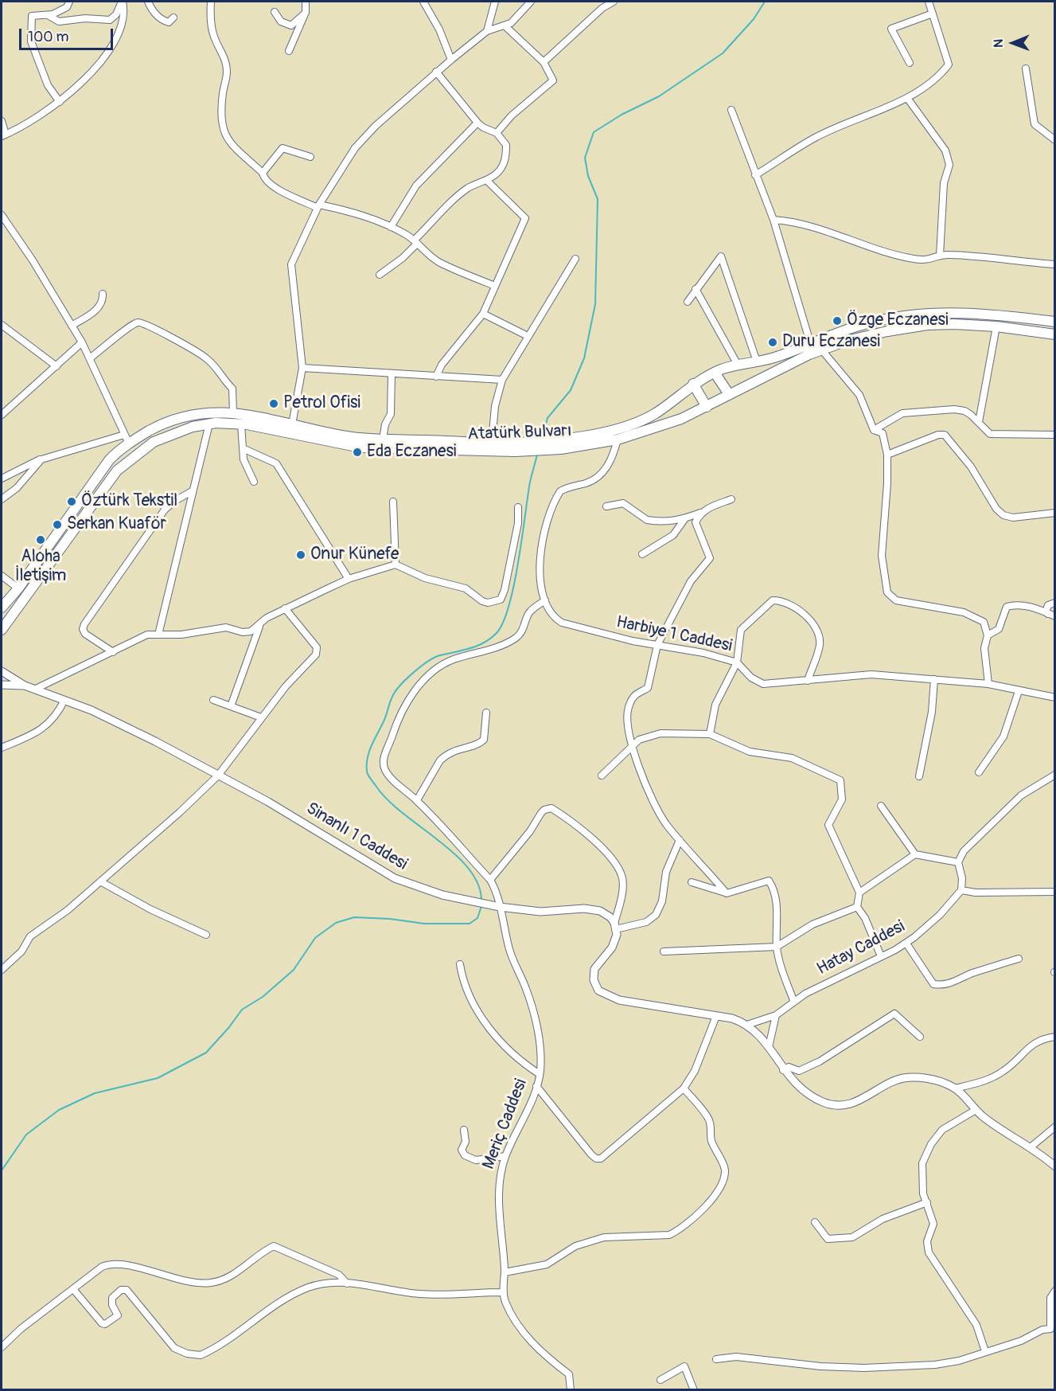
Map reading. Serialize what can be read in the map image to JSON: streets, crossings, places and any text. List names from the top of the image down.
{
  "streets": {
    "highway": ["Atatürk Bulvarı"],
    "main road": ["Sinanlı 1 Caddesi"],
    "street": ["Harbiye 1 Caddesi", "Hatay Caddesi", "Meriç Caddesi"]
  },
  "crossings": [
    ["Atatürk Bulvarı", "Harbiye 1 Caddesi"],
    ["Sinanlı 1 Caddesi", "Meriç Caddesi"]
  ],
  "places": [
    "Özge Eczanesi",
    "Duru Eczanesi",
    "Petrol Ofisi",
    "Eda Eczanesi",
    "Öztürk Tekstil",
    "Serkan Kuaför",
    "Aloha İletişim",
    "Onur Künefe"
  ],
  "scale_bar": "100 m",
  "north": "left"
}
